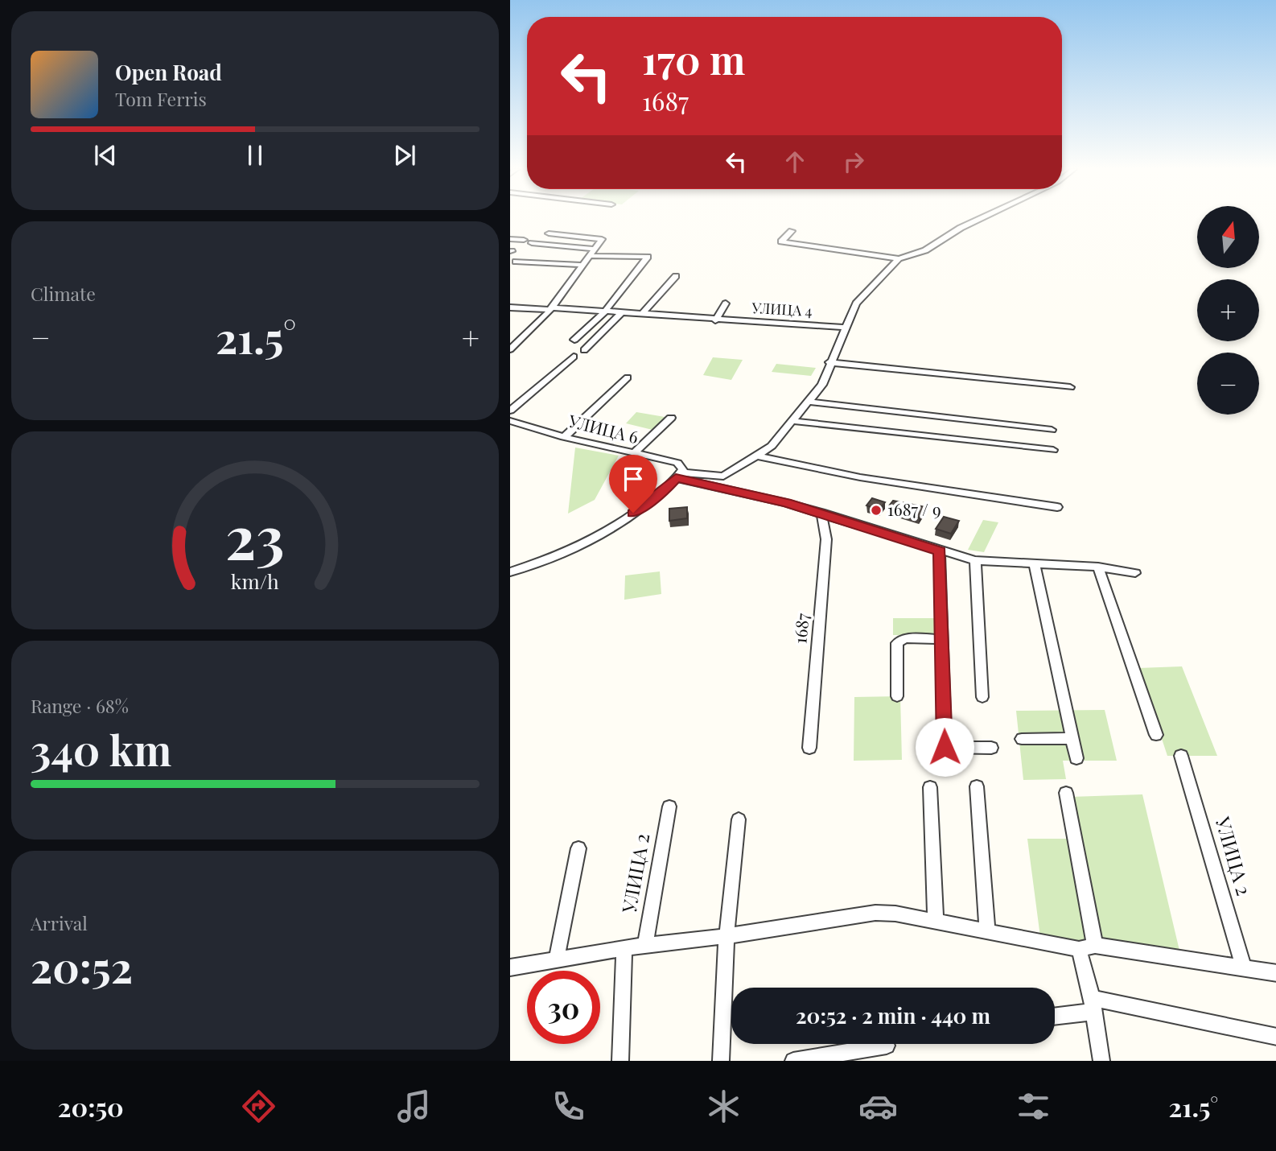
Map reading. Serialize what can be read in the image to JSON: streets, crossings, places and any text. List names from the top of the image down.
{
  "streets": {
    "street": [
      "УЛИЦА 4",
      "УЛИЦА 6",
      "1687",
      "УЛИЦА 2"
    ]
  },
  "places": ["1687 / 9"],
  "north": "top",
  "page": {
    "turn": ["170 m", "1687"],
    "song": ["Open Road", "Tom Ferris"],
    "map_buttons": ["+", "−"],
    "tile": [
      "Climate",
      ["Range · 68%", "340 km"],
      ["Arrival", "20:52"]
    ],
    "heat": ["−", "21.5°", "+"],
    "limit": "30",
    "trip": "20:52 · 2 min · 440 m",
    "tabs": ["20:50", "21.5°"],
    "gauge": ["23", "km/h"]
  }
}
